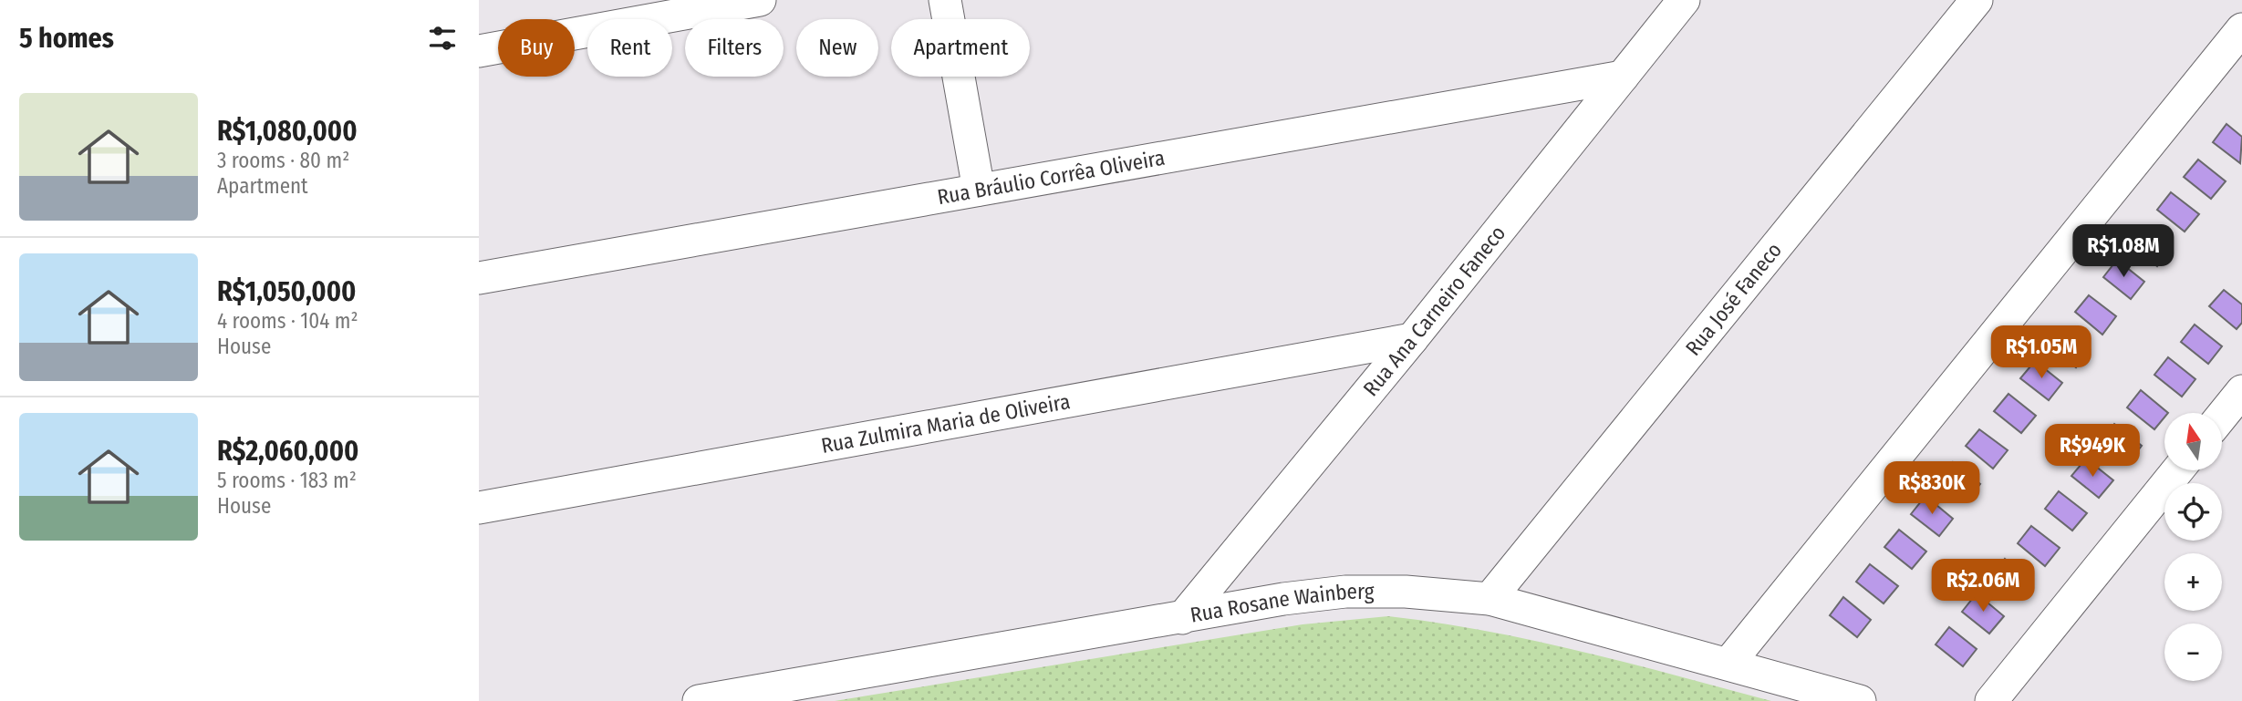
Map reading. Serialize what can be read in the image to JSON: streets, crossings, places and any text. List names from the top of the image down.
{
  "streets": {
    "street": [
      "Rua Bráulio Corrêa Oliveira",
      "Rua José Faneco",
      "Rua Ana Carneiro Faneco",
      "Rua Zulmira Maria de Oliveira",
      "Rua Rosane Wainberg"
    ]
  },
  "crossings": [
    ["Rua Bráulio Corrêa Oliveira", "Rua Ana Carneiro Faneco"],
    ["Rua José Faneco", "Rua Rosane Wainberg"],
    ["Rua Ana Carneiro Faneco", "Rua Zulmira Maria de Oliveira"],
    ["Rua Ana Carneiro Faneco", "Rua Rosane Wainberg"]
  ],
  "north": "top",
  "page": {
    "heading": "5 homes",
    "chip": [
      "Buy",
      "Rent",
      "Filters",
      "New",
      "Apartment"
    ],
    "list": [
      {
        "name": "R$1,080,000",
        "note": "3 rooms · 80 m² · Apartment"
      },
      {
        "name": "R$1,050,000",
        "note": "4 rooms · 104 m² · House"
      },
      {
        "name": "R$2,060,000",
        "note": "5 rooms · 183 m² · House"
      }
    ],
    "price": [
      "R$1.08M",
      "R$1.05M",
      "R$949K",
      "R$830K",
      "R$2.06M"
    ],
    "map_buttons": ["+", "−"]
  }
}
